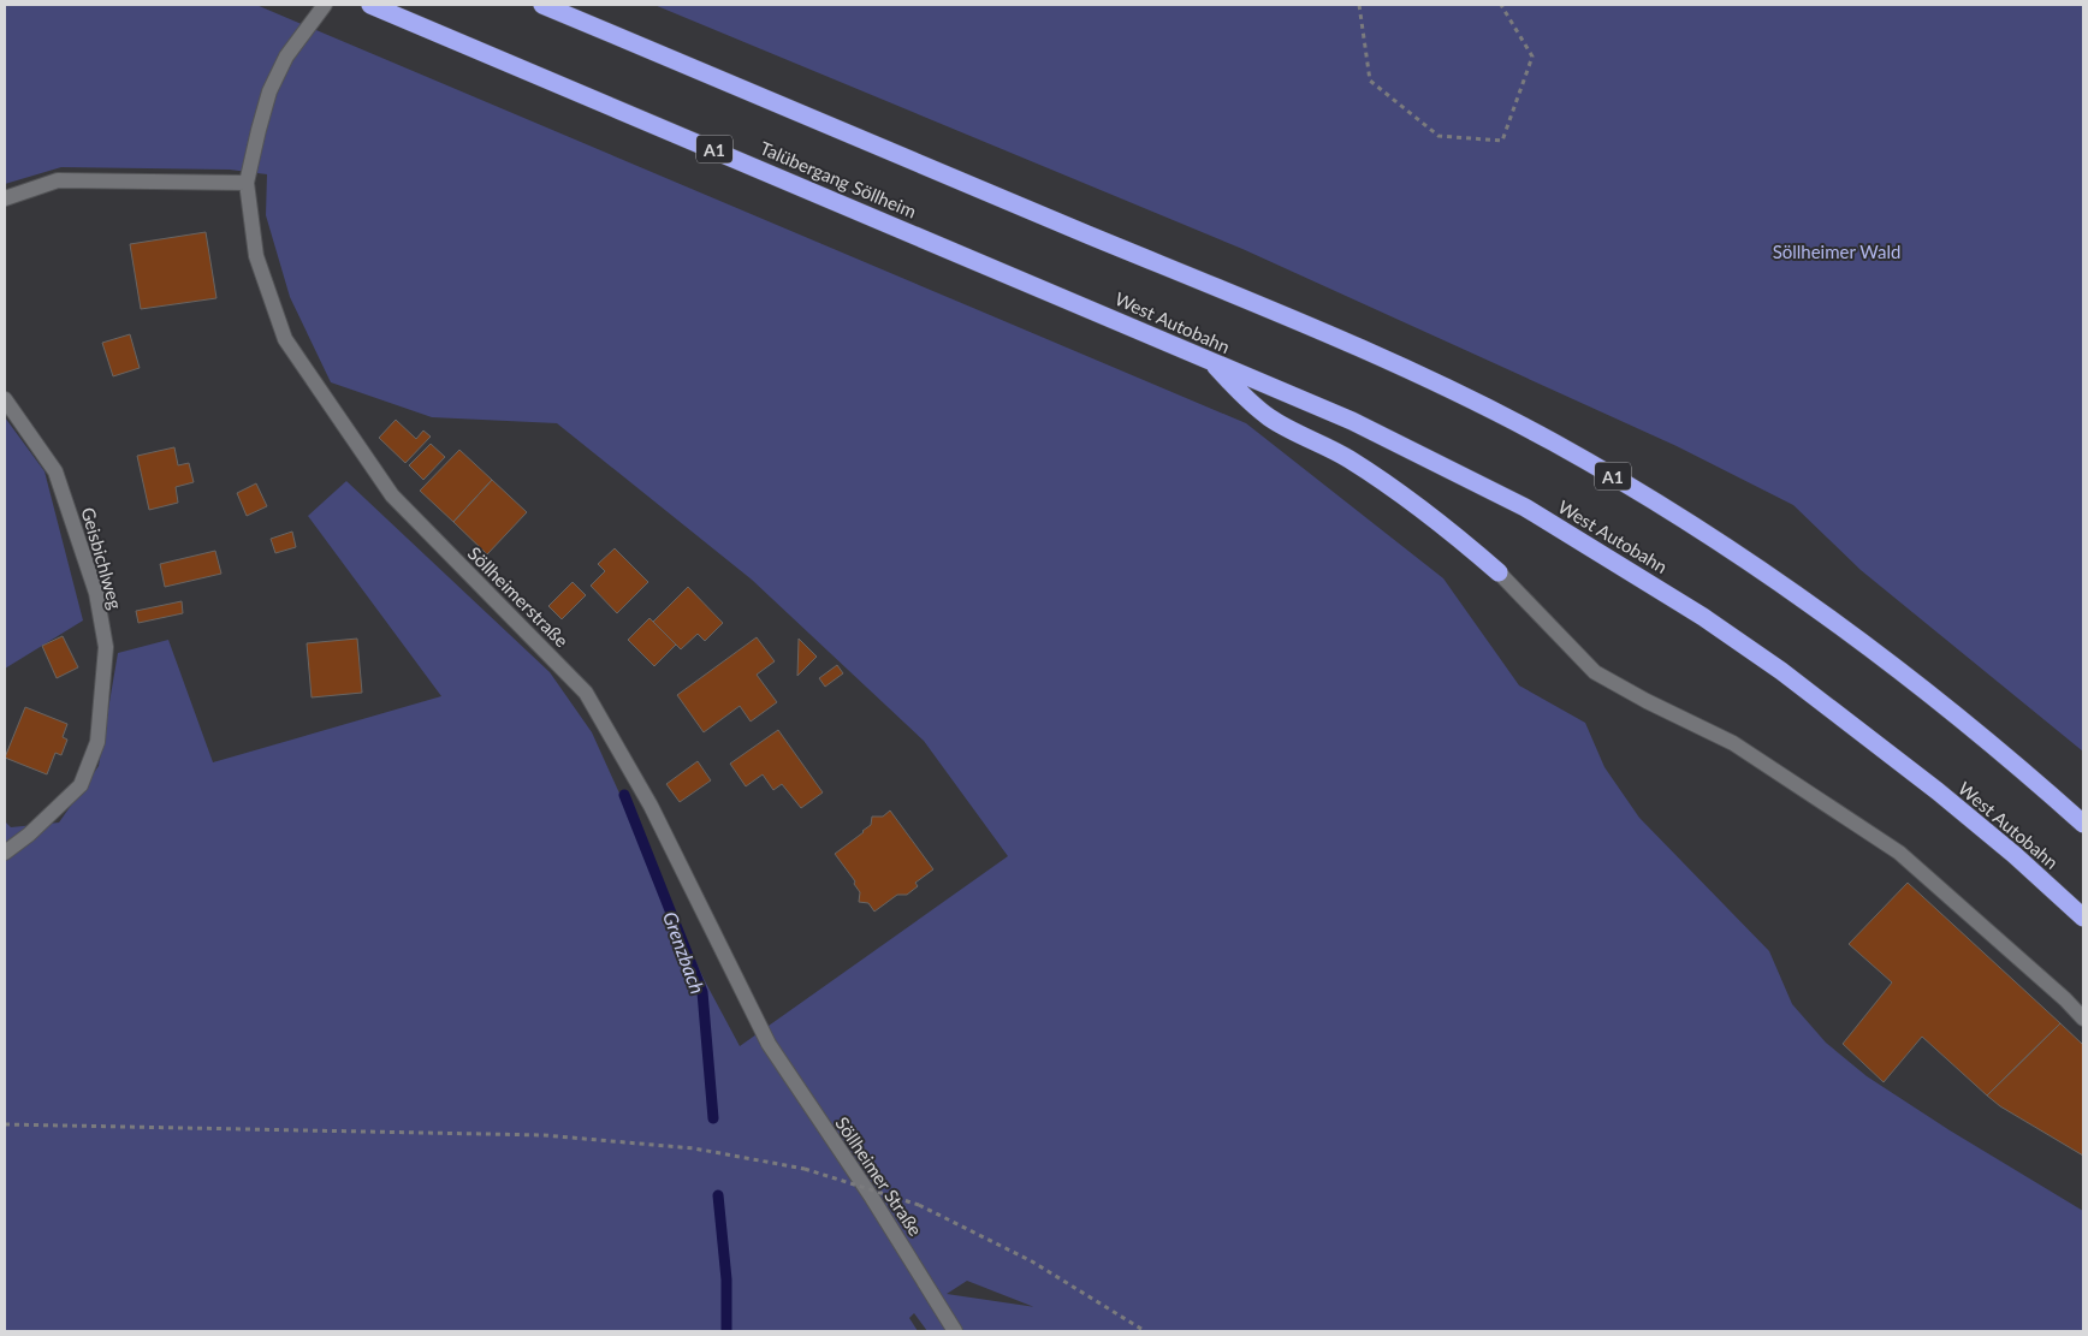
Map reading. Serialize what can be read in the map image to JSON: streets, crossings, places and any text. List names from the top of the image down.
{
  "streets": {
    "highway": ["A1", "Talübergang Söllheim", "West Autobahn"],
    "street": ["Geisbichlweg", "Söllheimerstraße", "Söllheimer Straße"]
  },
  "crossings": [
    ["Talübergang Söllheim", "West Autobahn"],
    ["Söllheimerstraße", "Söllheimer Straße"]
  ],
  "water": ["Grenzbach"],
  "parks": ["Söllheimer Wald"]
}
